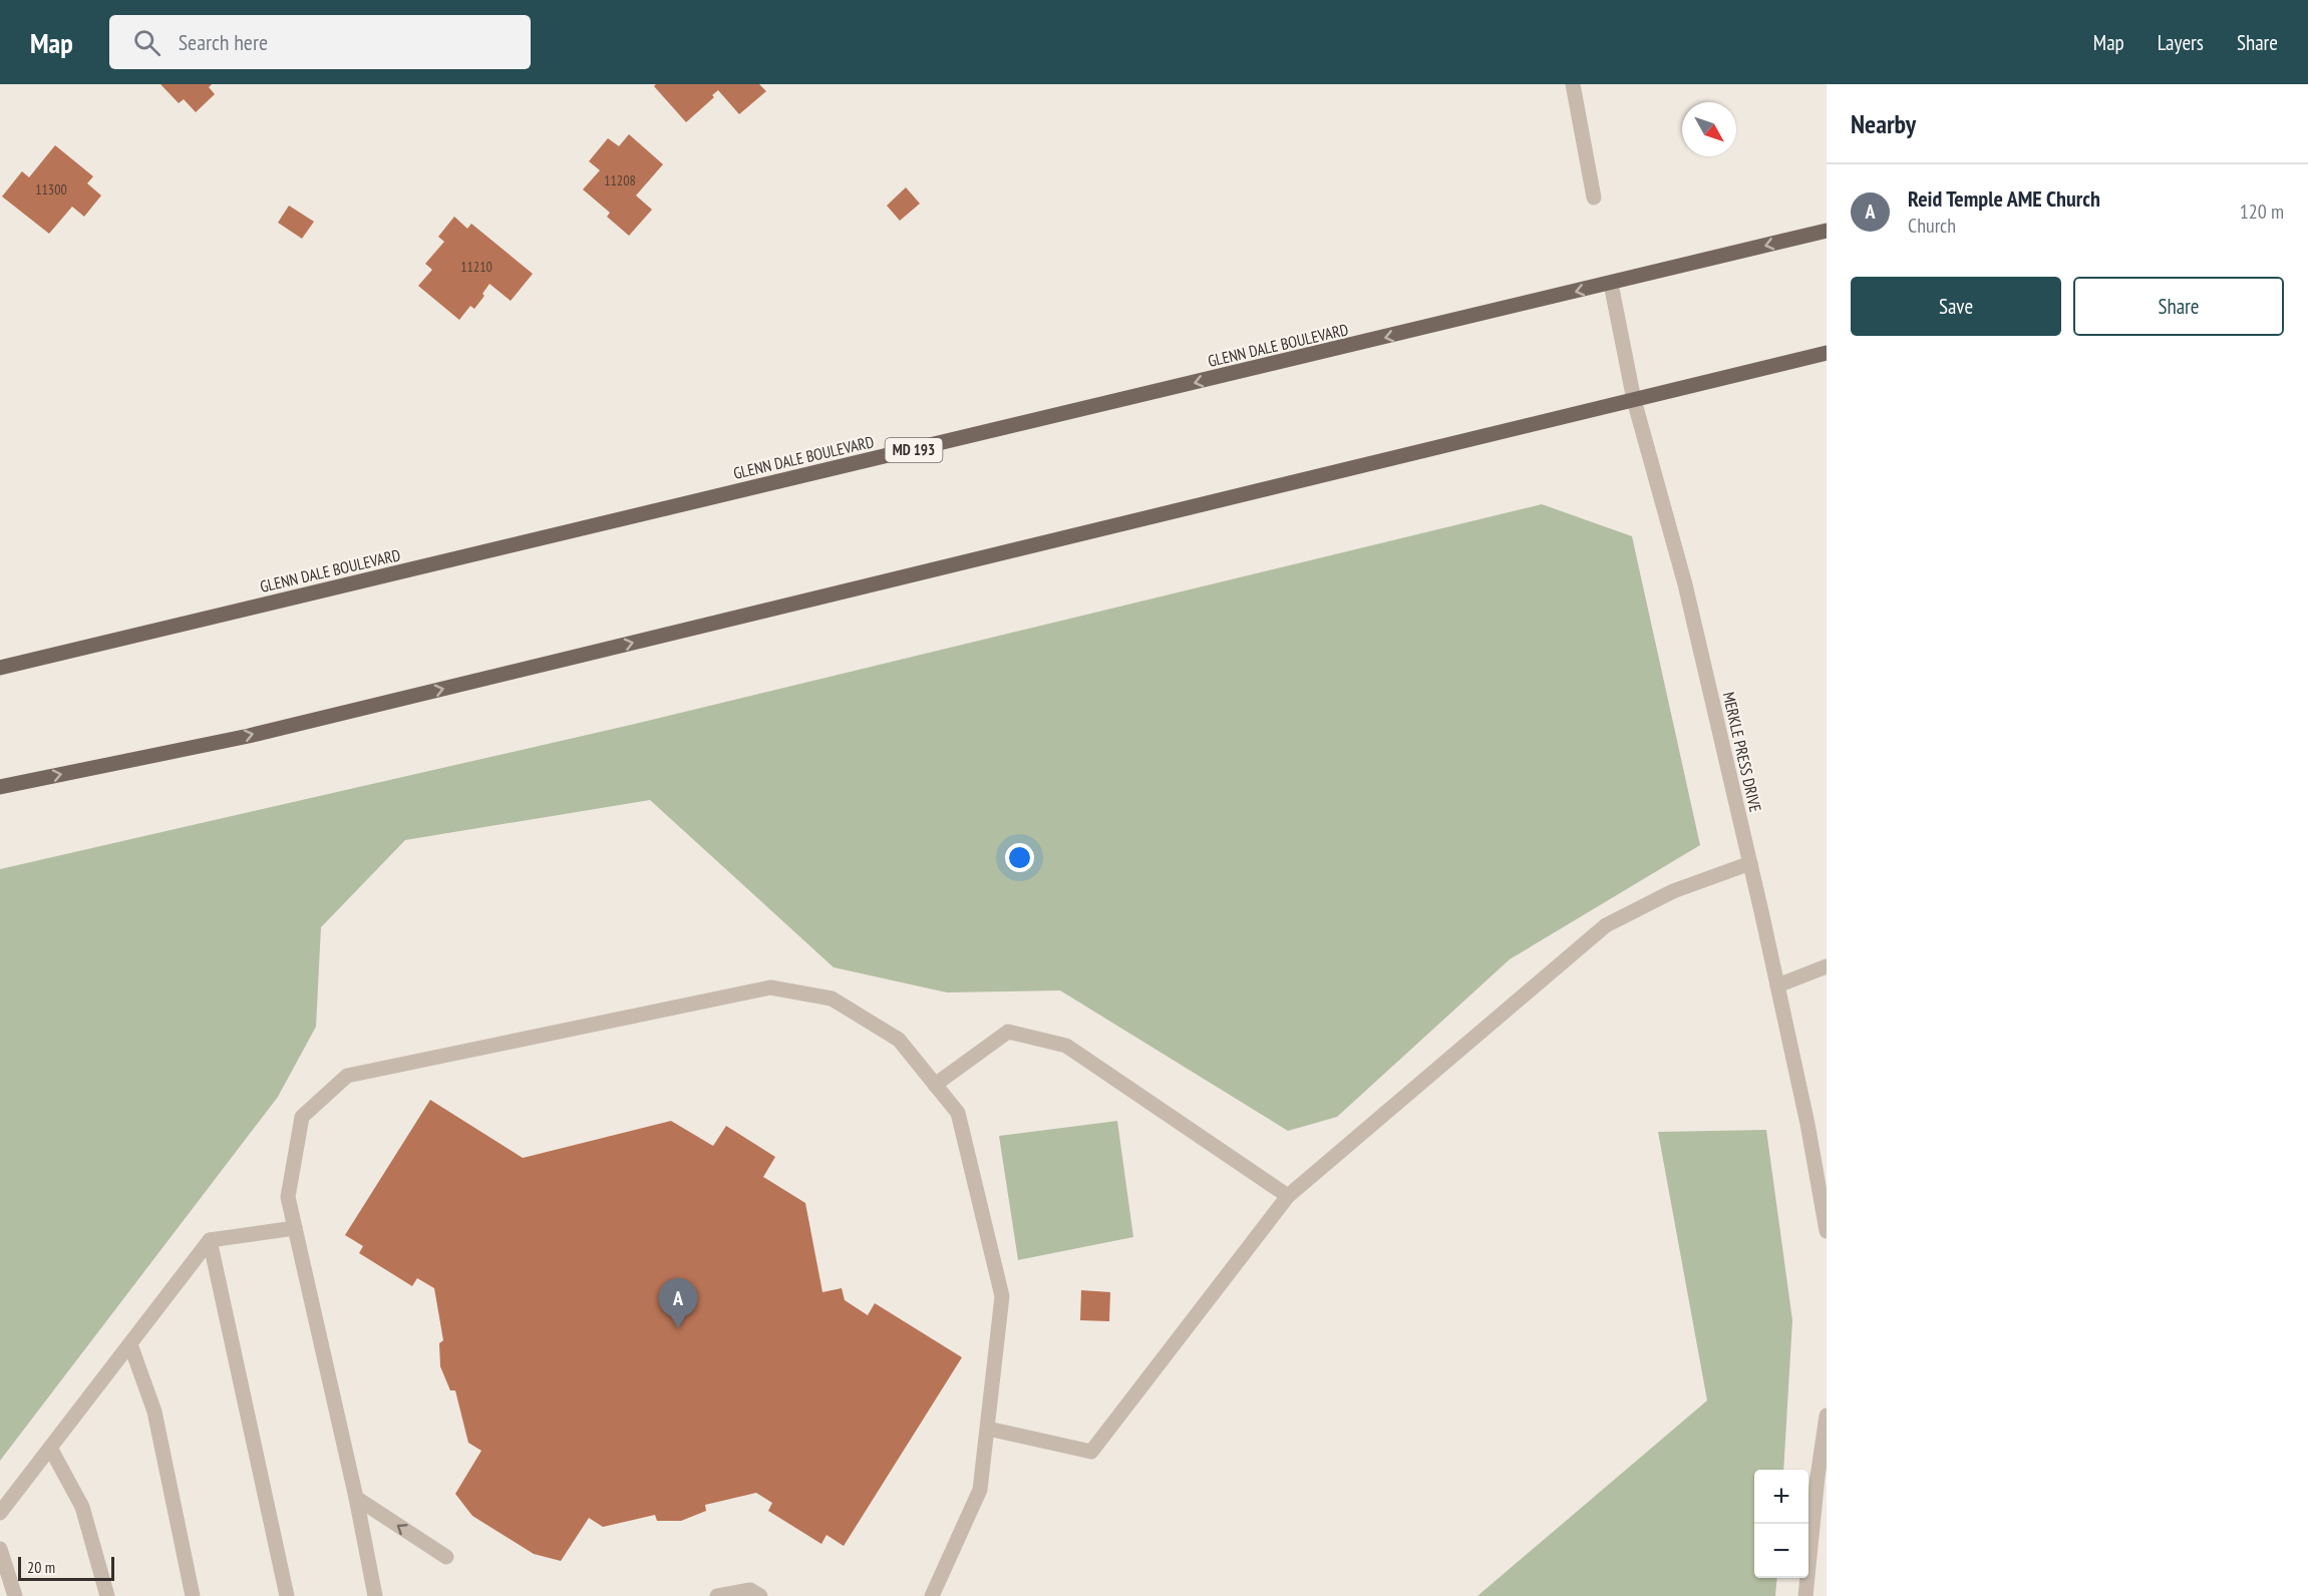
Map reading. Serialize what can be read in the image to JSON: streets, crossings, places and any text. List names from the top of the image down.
{
  "streets": {
    "main road": ["GLENN DALE BOULEVARD", "MD 193"],
    "street": ["MERKLE PRESS DRIVE"]
  },
  "crossings": [
    ["GLENN DALE BOULEVARD", "MERKLE PRESS DRIVE"]
  ],
  "house_numbers": ["11208", "11300", "11210"],
  "scale_bar": "20 m",
  "north": "bottom right",
  "page": {
    "header": "Map",
    "search": "Search here",
    "nav": ["Map", "Layers", "Share"],
    "heading": "Nearby",
    "list": [
      {
        "mark": "A",
        "name": "Reid Temple AME Church",
        "note": "Church",
        "value": "120 m"
      }
    ],
    "buttons": ["Save", "Share"],
    "pins": "A",
    "map_buttons": ["+", "−"],
    "scale": "20 m"
  }
}
